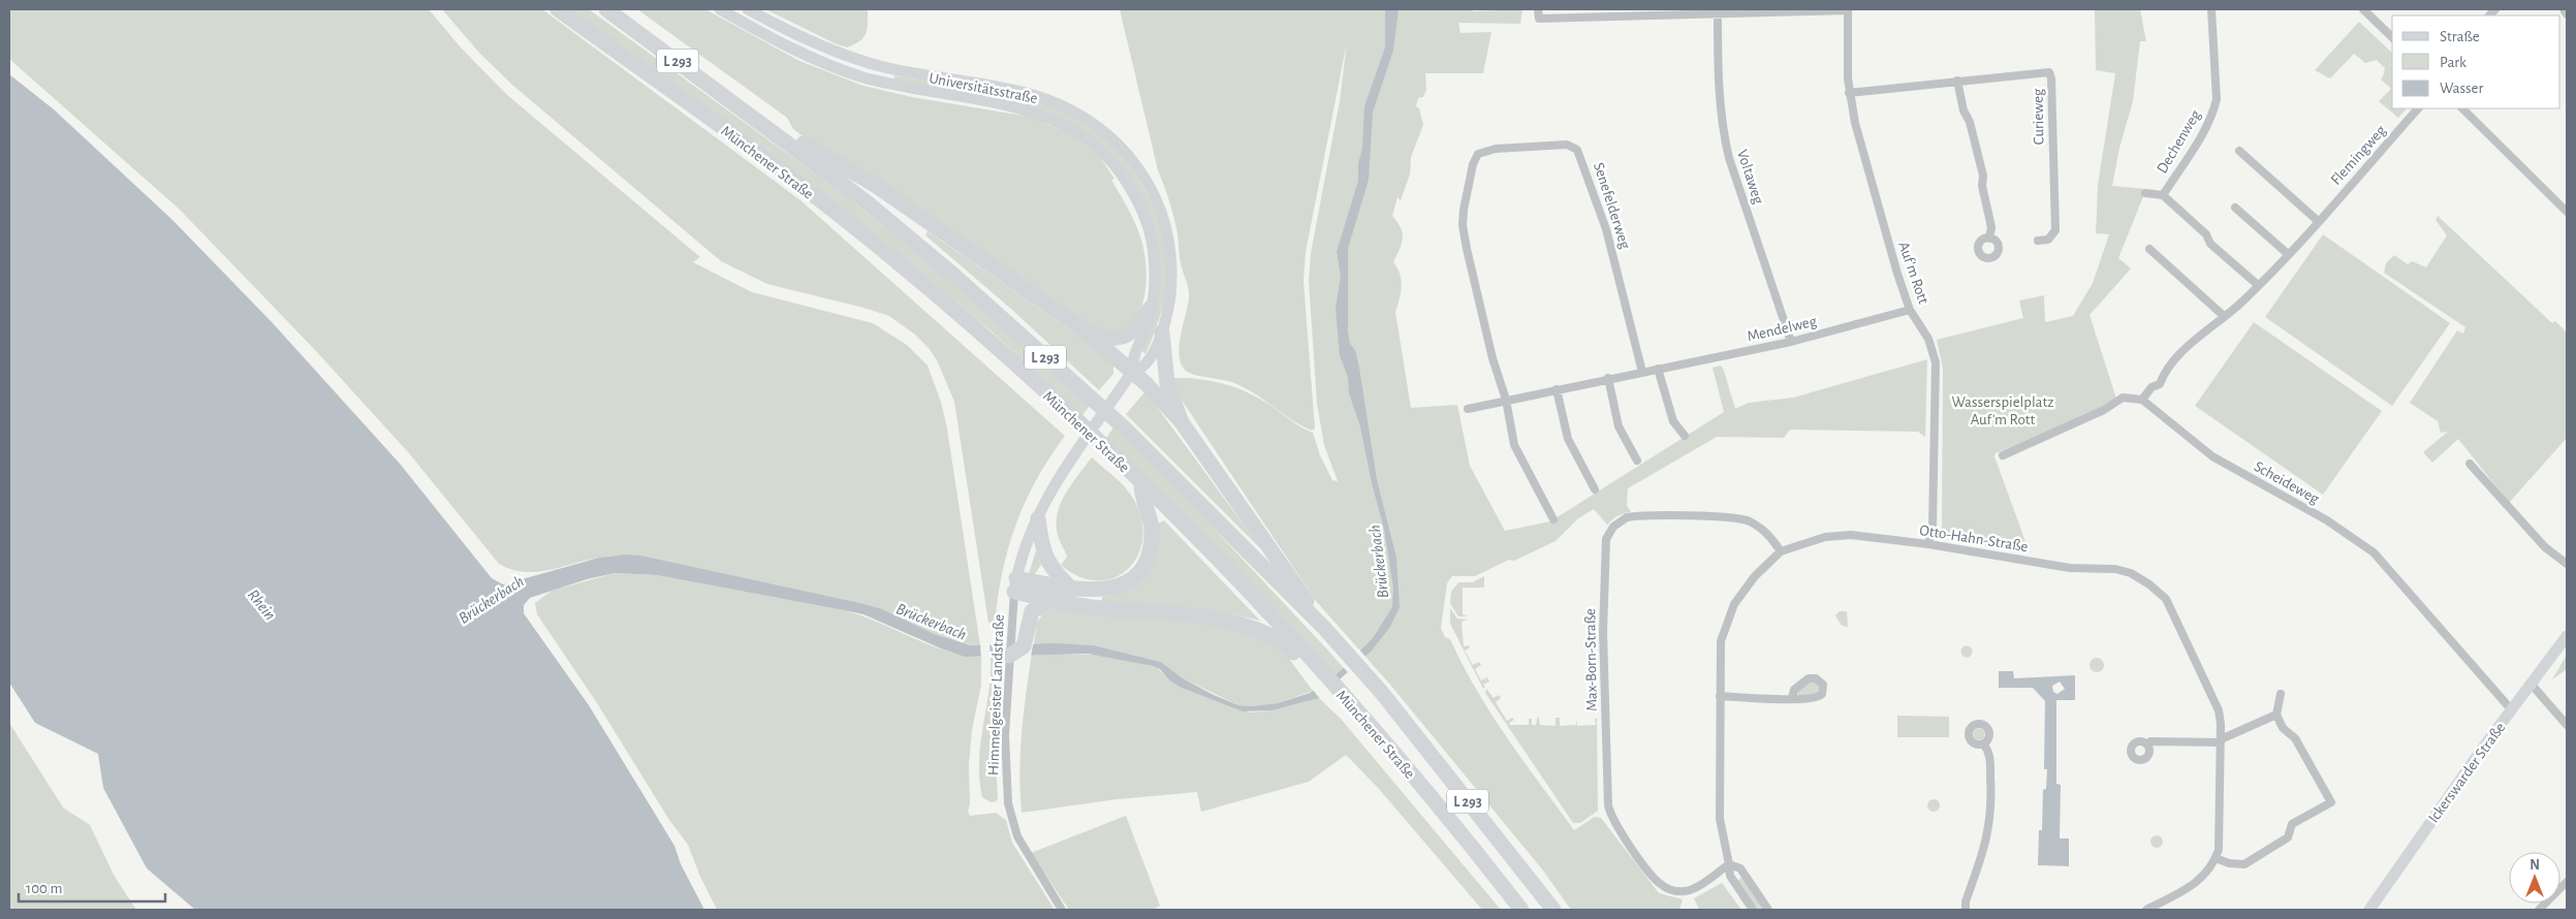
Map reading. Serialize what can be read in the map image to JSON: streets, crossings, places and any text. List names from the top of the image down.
{
  "streets": {
    "highway": ["L 293", "Münchener Straße"],
    "street": [
      "Universitätsstraße",
      "Curieweg",
      "Dechenweg",
      "Flemingweg",
      "Voltaweg",
      "Senefelderweg",
      "Auf'm Rott",
      "Mendelweg",
      "Scheideweg",
      "Otto-Hahn-Straße",
      "Max-Born-Straße",
      "Himmelgeister Landstraße",
      "Ickerswarder Straße"
    ]
  },
  "crossings": [
    ["Universitätsstraße", "Himmelgeister Landstraße"],
    ["Curieweg", "Auf'm Rott"],
    ["Dechenweg", "Flemingweg"],
    ["Flemingweg", "Scheideweg"],
    ["Voltaweg", "Mendelweg"],
    ["Senefelderweg", "Mendelweg"],
    ["Auf'm Rott", "Mendelweg"],
    ["Auf'm Rott", "Otto-Hahn-Straße"],
    ["Scheideweg", "Ickerswarder Straße"],
    ["Otto-Hahn-Straße", "Max-Born-Straße"]
  ],
  "water": ["Brückerbach", "Rhein"],
  "parks": ["Wasserspielplatz Auf'm Rott"],
  "legend": ["Straße", "Park", "Wasser"],
  "scale_bar": "100 m",
  "north": "top"
}
